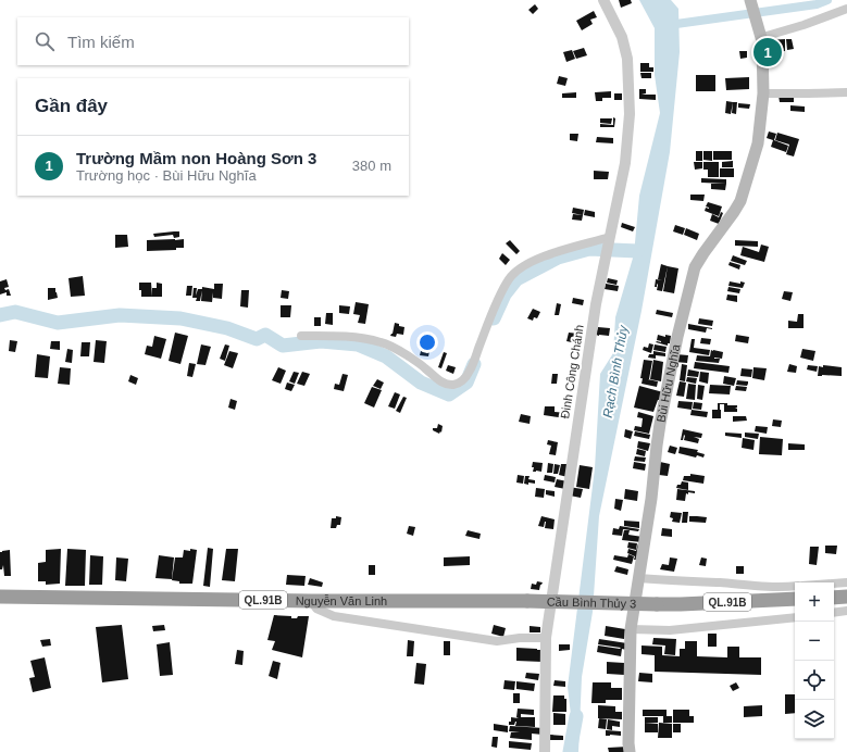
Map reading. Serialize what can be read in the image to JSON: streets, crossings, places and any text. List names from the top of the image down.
{
  "streets": {
    "highway": ["QL.91B", "Nguyễn Văn Linh", "Cầu Bình Thủy 3"],
    "main road": ["Bùi Hữu Nghĩa"],
    "street": ["Đinh Công Chánh"]
  },
  "crossings": [
    ["Nguyễn Văn Linh", "Cầu Bình Thủy 3"]
  ],
  "water": ["Rạch Bình Thủy"],
  "page": {
    "search": "Tìm kiếm",
    "pins": "1",
    "heading": "Gần đây",
    "list": [
      {
        "mark": "1",
        "name": "Trường Mầm non Hoàng Sơn 3",
        "note": "Trường học · Bùi Hữu Nghĩa",
        "value": "380 m"
      }
    ],
    "map_buttons": ["+", "−"]
  }
}
